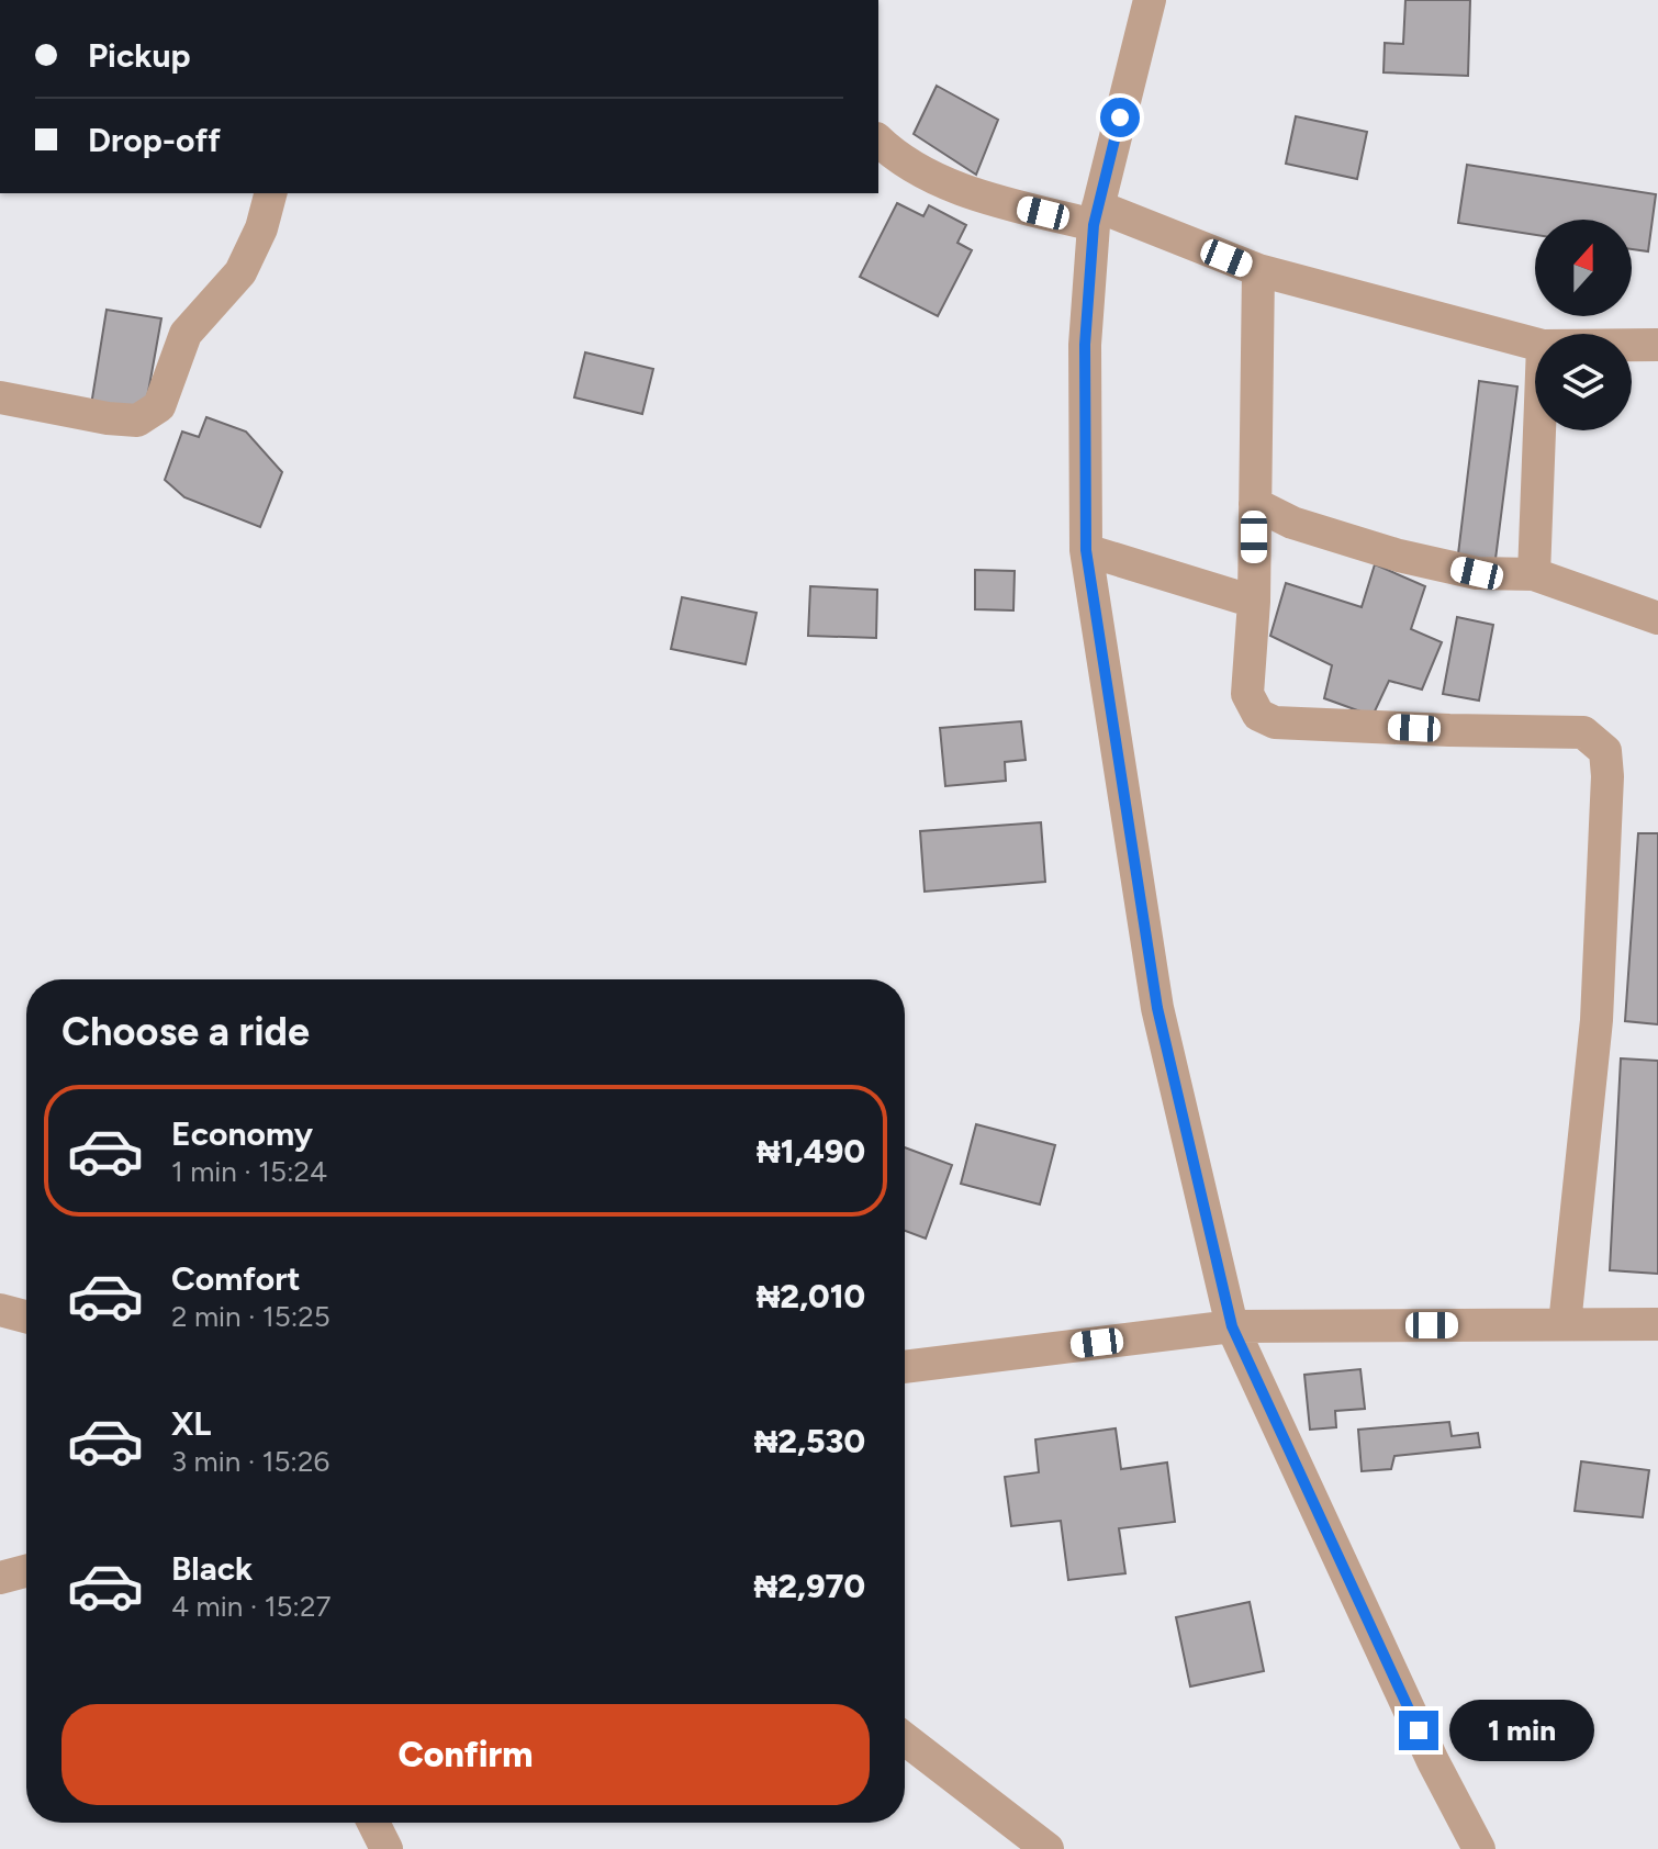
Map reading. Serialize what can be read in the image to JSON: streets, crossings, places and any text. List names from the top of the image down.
{
  "north": "top",
  "page": {
    "banner": ["Pickup", "Drop-off"],
    "heading": "Choose a ride",
    "list": [
      {
        "name": "Economy",
        "note": "1 min · 15:24",
        "value": "₦1,490"
      },
      {
        "name": "Comfort",
        "note": "2 min · 15:25",
        "value": "₦2,010"
      },
      {
        "name": "XL",
        "note": "3 min · 15:26",
        "value": "₦2,530"
      },
      {
        "name": "Black",
        "note": "4 min · 15:27",
        "value": "₦2,970"
      }
    ],
    "buttons": "Confirm",
    "bubble": "1 min"
  }
}
